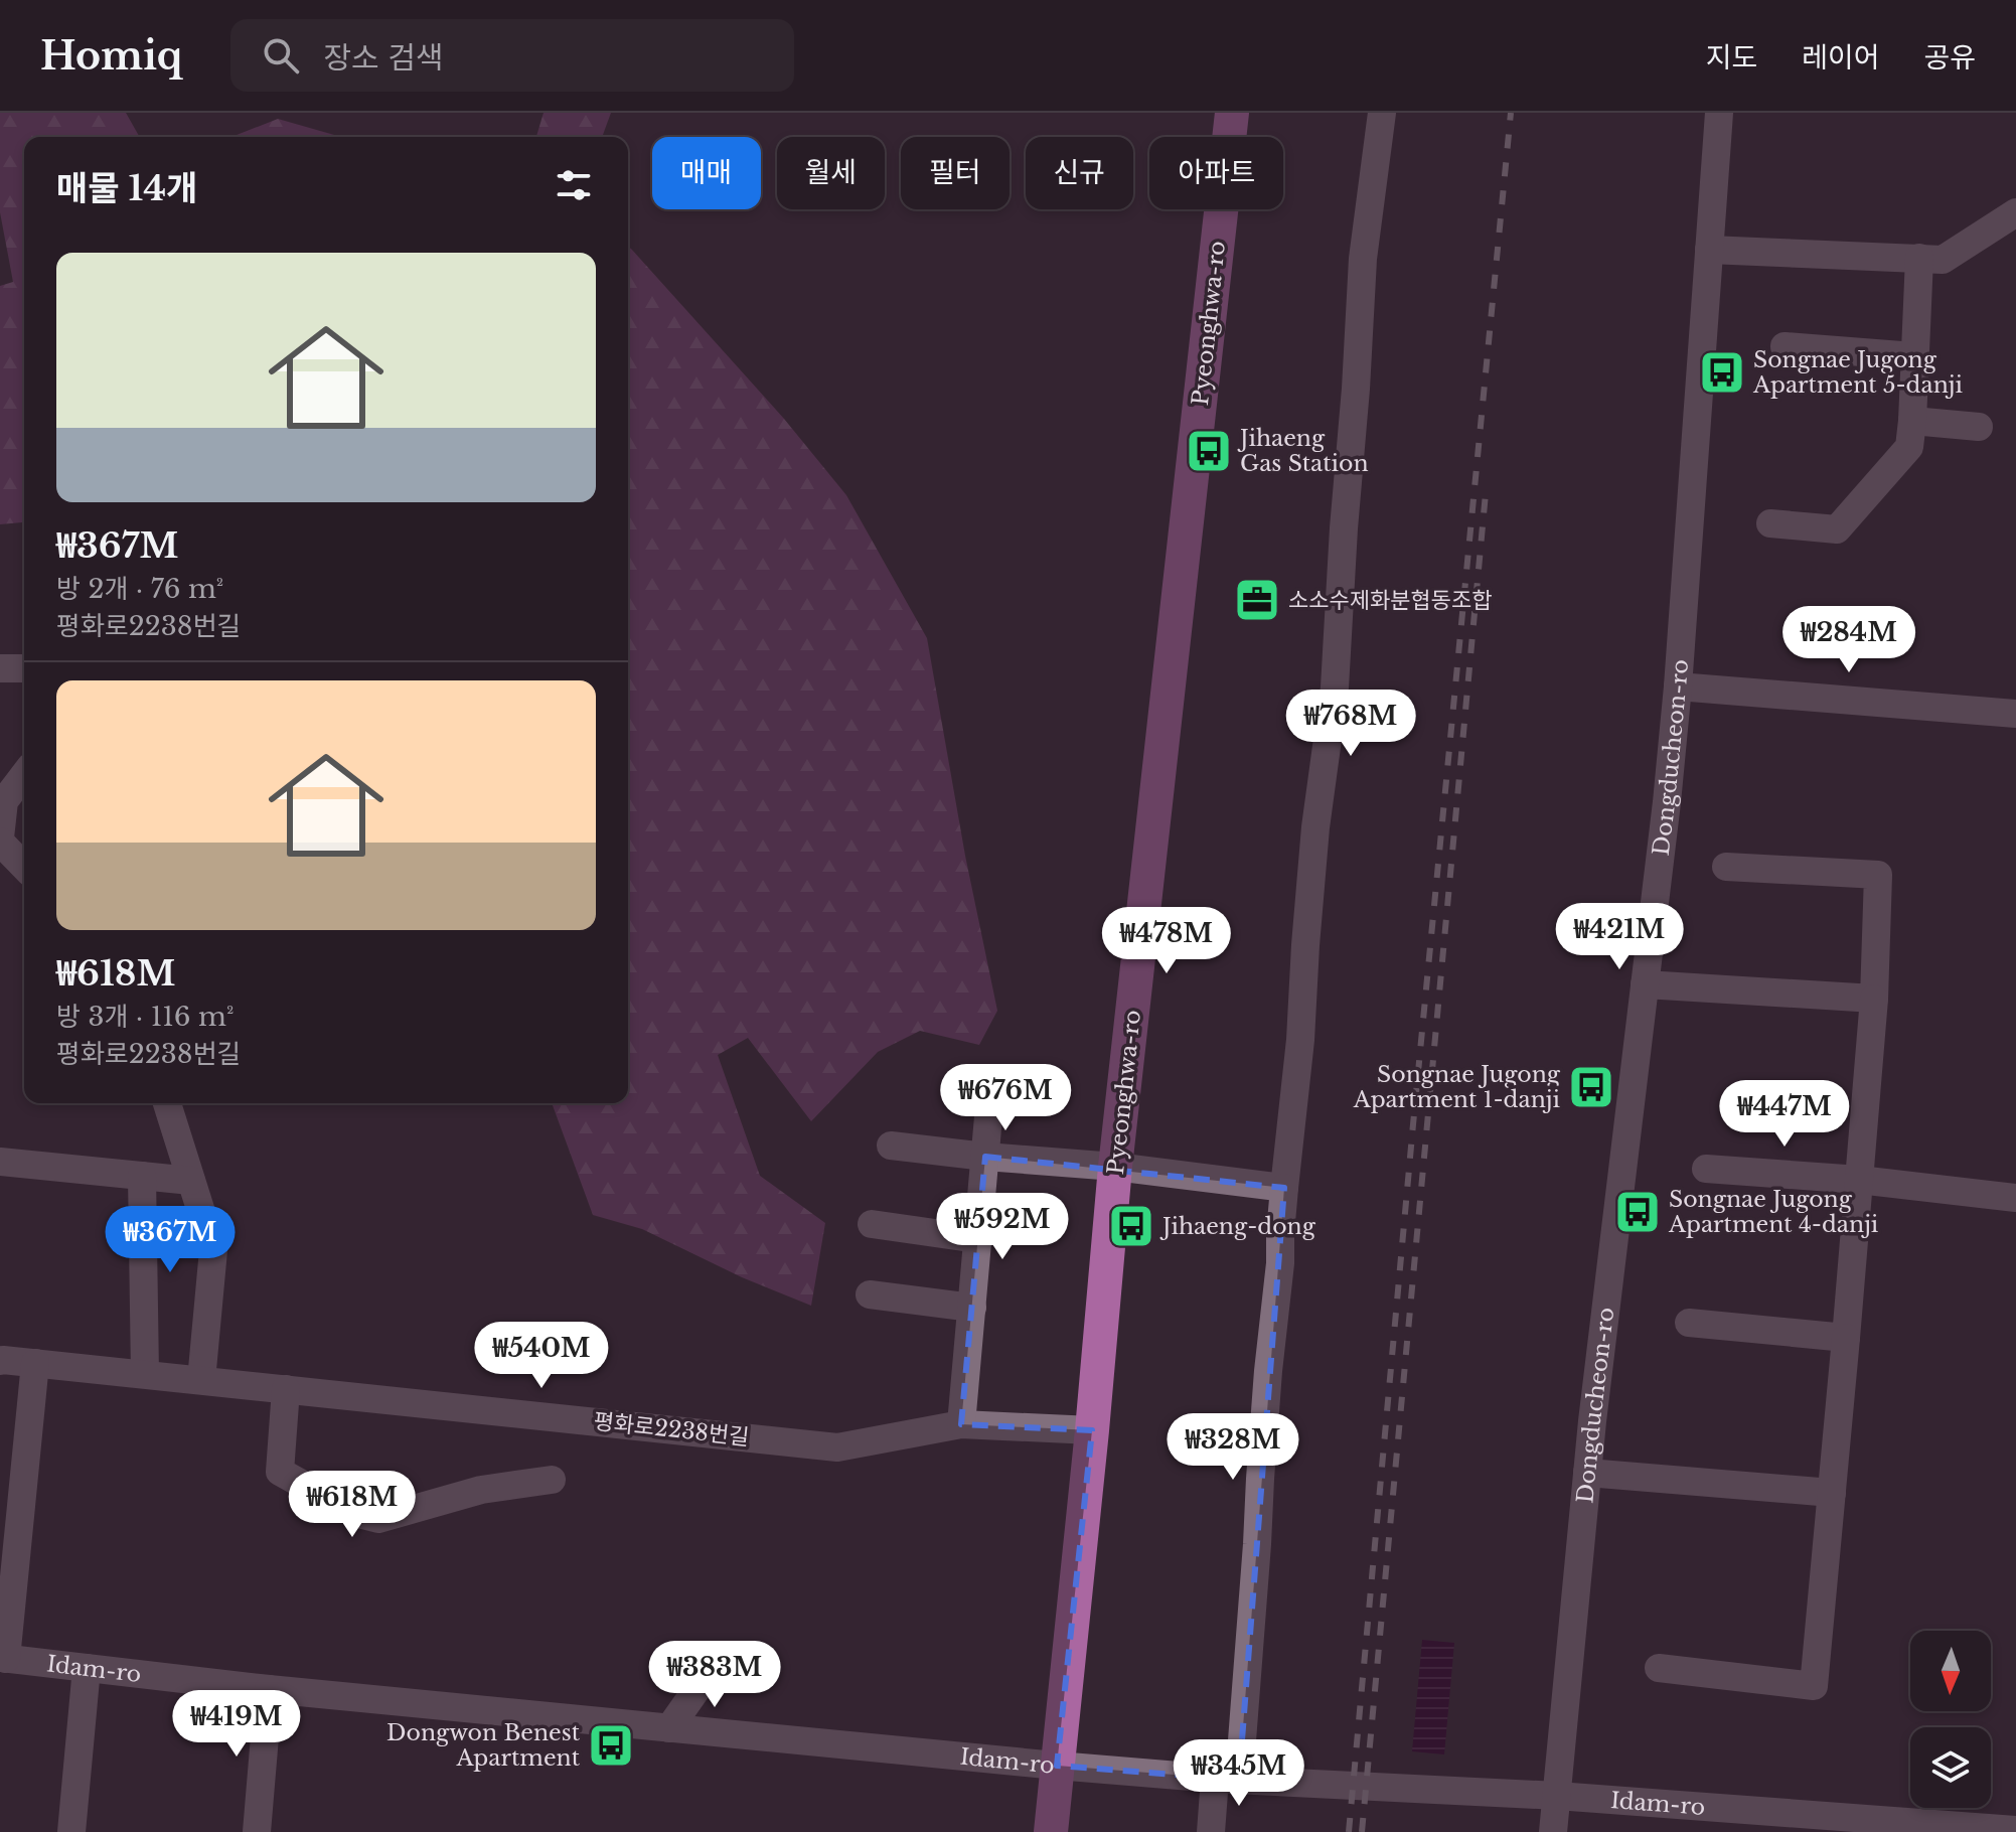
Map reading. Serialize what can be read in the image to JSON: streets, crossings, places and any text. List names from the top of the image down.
{
  "streets": {
    "main road": ["Pyeonghwa-ro"],
    "street": ["Dongducheon-ro", "평화로2238번길", "Idam-ro"]
  },
  "crossings": [
    ["Pyeonghwa-ro", "평화로2238번길"],
    ["Pyeonghwa-ro", "Idam-ro"],
    ["Dongducheon-ro", "Idam-ro"]
  ],
  "places": {
    "bus stop": [
      "Songnae Jugong Apartment 5-danji",
      "Jihaeng Gas Station",
      "Songnae Jugong Apartment 1-danji",
      "Songnae Jugong Apartment 4-danji",
      "Jihaeng-dong",
      "Dongwon Benest Apartment"
    ],
    "office": ["소소수제화분협동조합"]
  },
  "north": "bottom",
  "page": {
    "header": "Homiq",
    "search": "장소 검색",
    "nav": ["지도", "레이어", "공유"],
    "chip": [
      "매매",
      "월세",
      "필터",
      "신규",
      "아파트"
    ],
    "heading": "매물 14개",
    "list": [
      {
        "name": "₩367M",
        "note": "방 2개 · 76 m² · 평화로2238번길"
      },
      {
        "name": "₩618M",
        "note": "방 3개 · 116 m² · 평화로2238번길"
      }
    ],
    "price": [
      "₩284M",
      "₩768M",
      "₩421M",
      "₩478M",
      "₩676M",
      "₩447M",
      "₩592M",
      "₩367M",
      "₩540M",
      "₩328M",
      "₩618M",
      "₩383M",
      "₩419M",
      "₩345M"
    ]
  }
}
